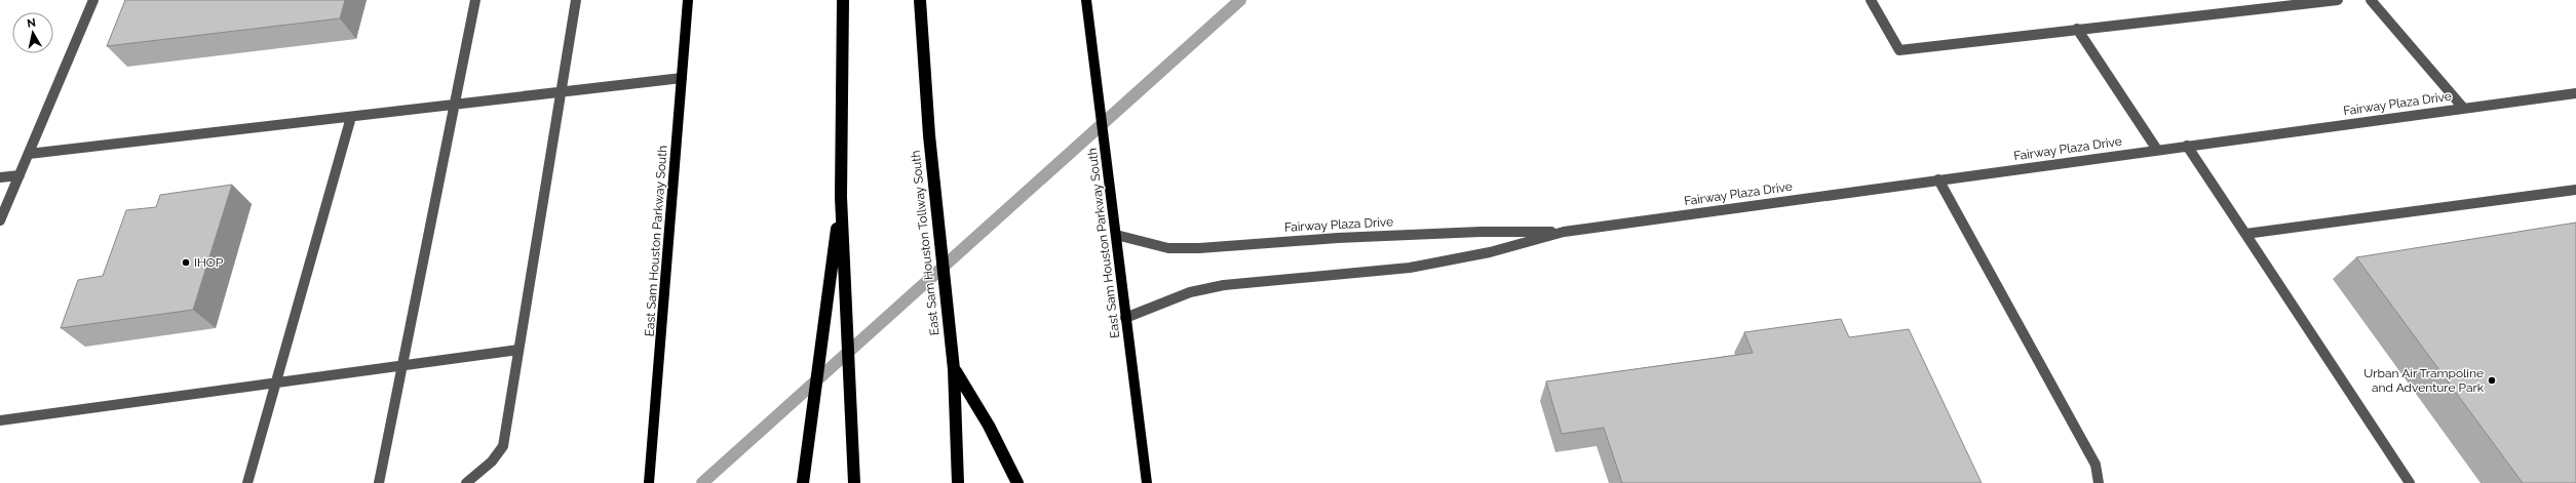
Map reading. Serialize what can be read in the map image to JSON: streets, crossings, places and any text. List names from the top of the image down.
{
  "streets": {
    "highway": ["East Sam Houston Tollway South"],
    "main road": ["East Sam Houston Parkway South"],
    "street": ["Fairway Plaza Drive"]
  },
  "crossings": [
    ["Fairway Plaza Drive", "East Sam Houston Parkway South"]
  ],
  "places": ["IHOP", "Urban Air Trampoline and Adventure Park"],
  "north": "top"
}
